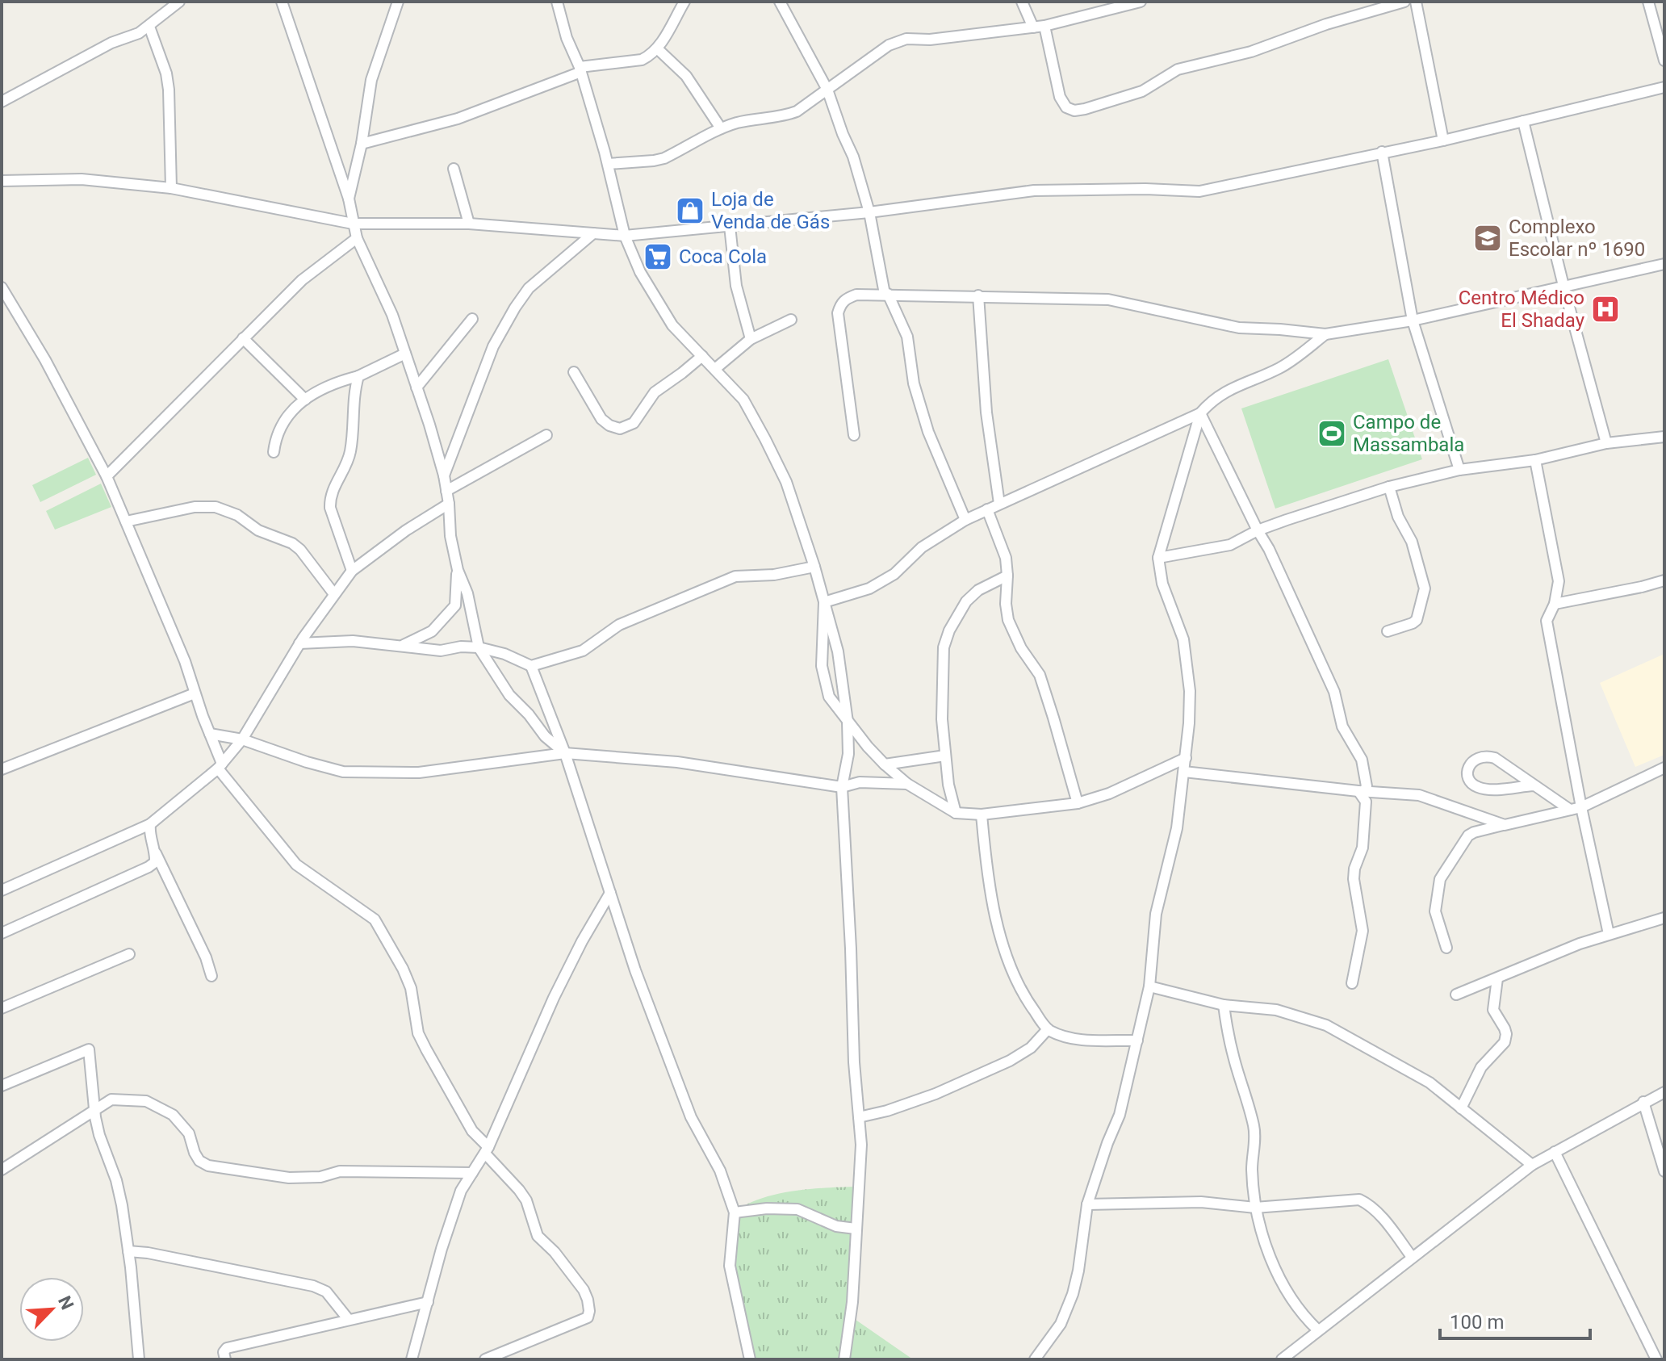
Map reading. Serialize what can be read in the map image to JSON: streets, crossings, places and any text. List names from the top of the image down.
{
  "places": {
    "shop": ["Loja de Venda de Gás"],
    "school or university": ["Complexo Escolar nº 1690"],
    "supermarket": ["Coca Cola"],
    "hospital": ["Centro Médico El Shaday"],
    "sports": ["Campo de Massambala"]
  },
  "scale_bar": "100 m",
  "north": "top right"
}
